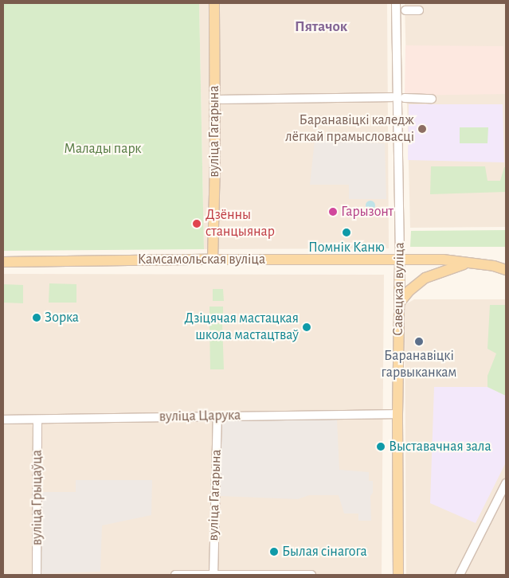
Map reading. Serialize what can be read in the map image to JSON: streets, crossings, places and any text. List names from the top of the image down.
{
  "streets": {
    "main road": ["вуліца Гагарына", "Камсамольская вуліца", "Савецкая вуліца"],
    "street": ["вуліца Царука", "вуліца Грыцаўца"]
  },
  "crossings": [
    ["вуліца Гагарына", "Камсамольская вуліца"],
    ["вуліца Гагарына", "вуліца Царука"],
    ["Камсамольская вуліца", "Савецкая вуліца"],
    ["Савецкая вуліца", "вуліца Царука"],
    ["вуліца Царука", "вуліца Грыцаўца"]
  ],
  "districts": ["Пятачок"],
  "parks": ["Малады парк"],
  "places": [
    "Баранавіцкі каледж лёгкай прамысловасці",
    "Гарызонт",
    "Дзённы станцыянар",
    "Помнік Каню",
    "Зорка",
    "Дзіцячая мастацкая школа мастацтваў",
    "Баранавіцкі гарвыканкам",
    "Выставачная зала",
    "Былая сінагога"
  ]
}
